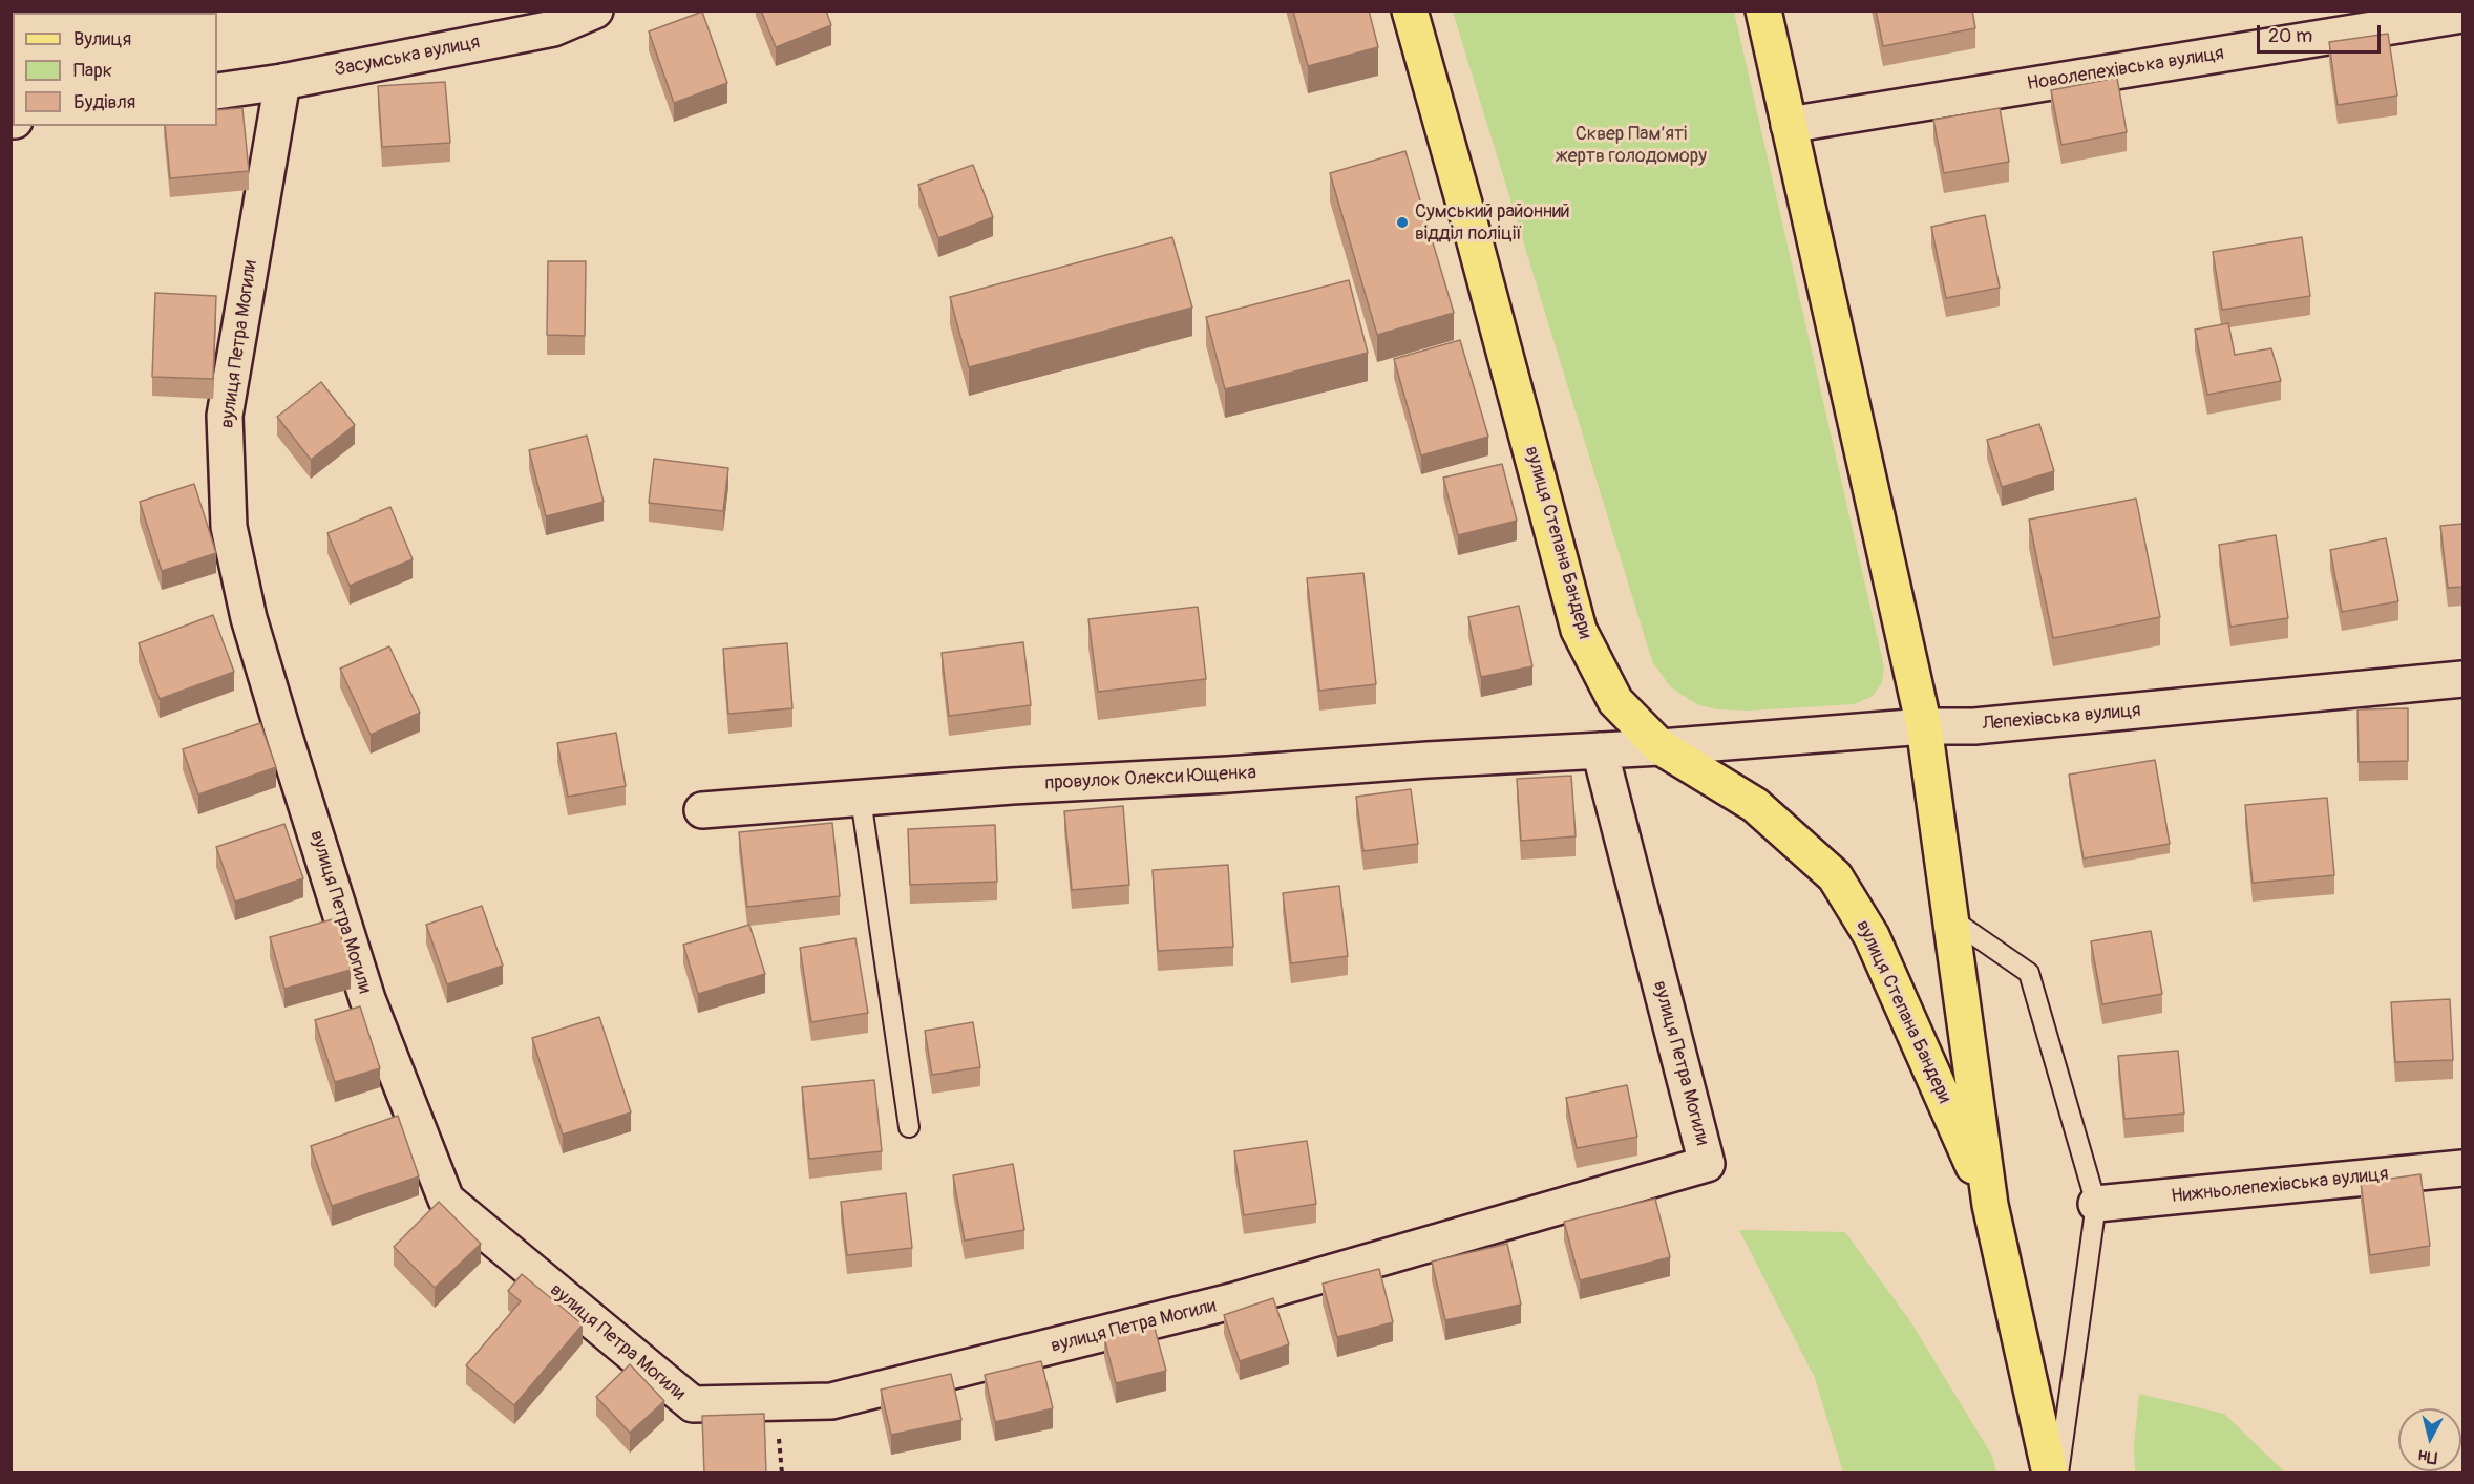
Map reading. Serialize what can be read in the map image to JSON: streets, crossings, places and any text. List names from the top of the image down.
{
  "streets": {
    "main road": ["вулиця Степана Бандери"],
    "street": [
      "Засумська вулиця",
      "Новолепехівська вулиця",
      "вулиця Петра Могили",
      "Лепехівська вулиця",
      "провулок Олекси Ющенка",
      "Нижньолепехівська вулиця"
    ]
  },
  "crossings": [
    ["Засумська вулиця", "вулиця Петра Могили"],
    ["Новолепехівська вулиця", "вулиця Степана Бандери"],
    ["вулиця Петра Могили", "провулок Олекси Ющенка"],
    ["вулиця Степана Бандери", "Лепехівська вулиця"],
    ["вулиця Степана Бандери", "провулок Олекси Ющенка"],
    ["Лепехівська вулиця", "провулок Олекси Ющенка"]
  ],
  "parks": ["Сквер Пам’яті жертв голодомору"],
  "places": ["Сумський районний відділ поліції"],
  "legend": ["Вулиця", "Парк", "Будівля"],
  "scale_bar": "20 m",
  "north": "bottom"
}
